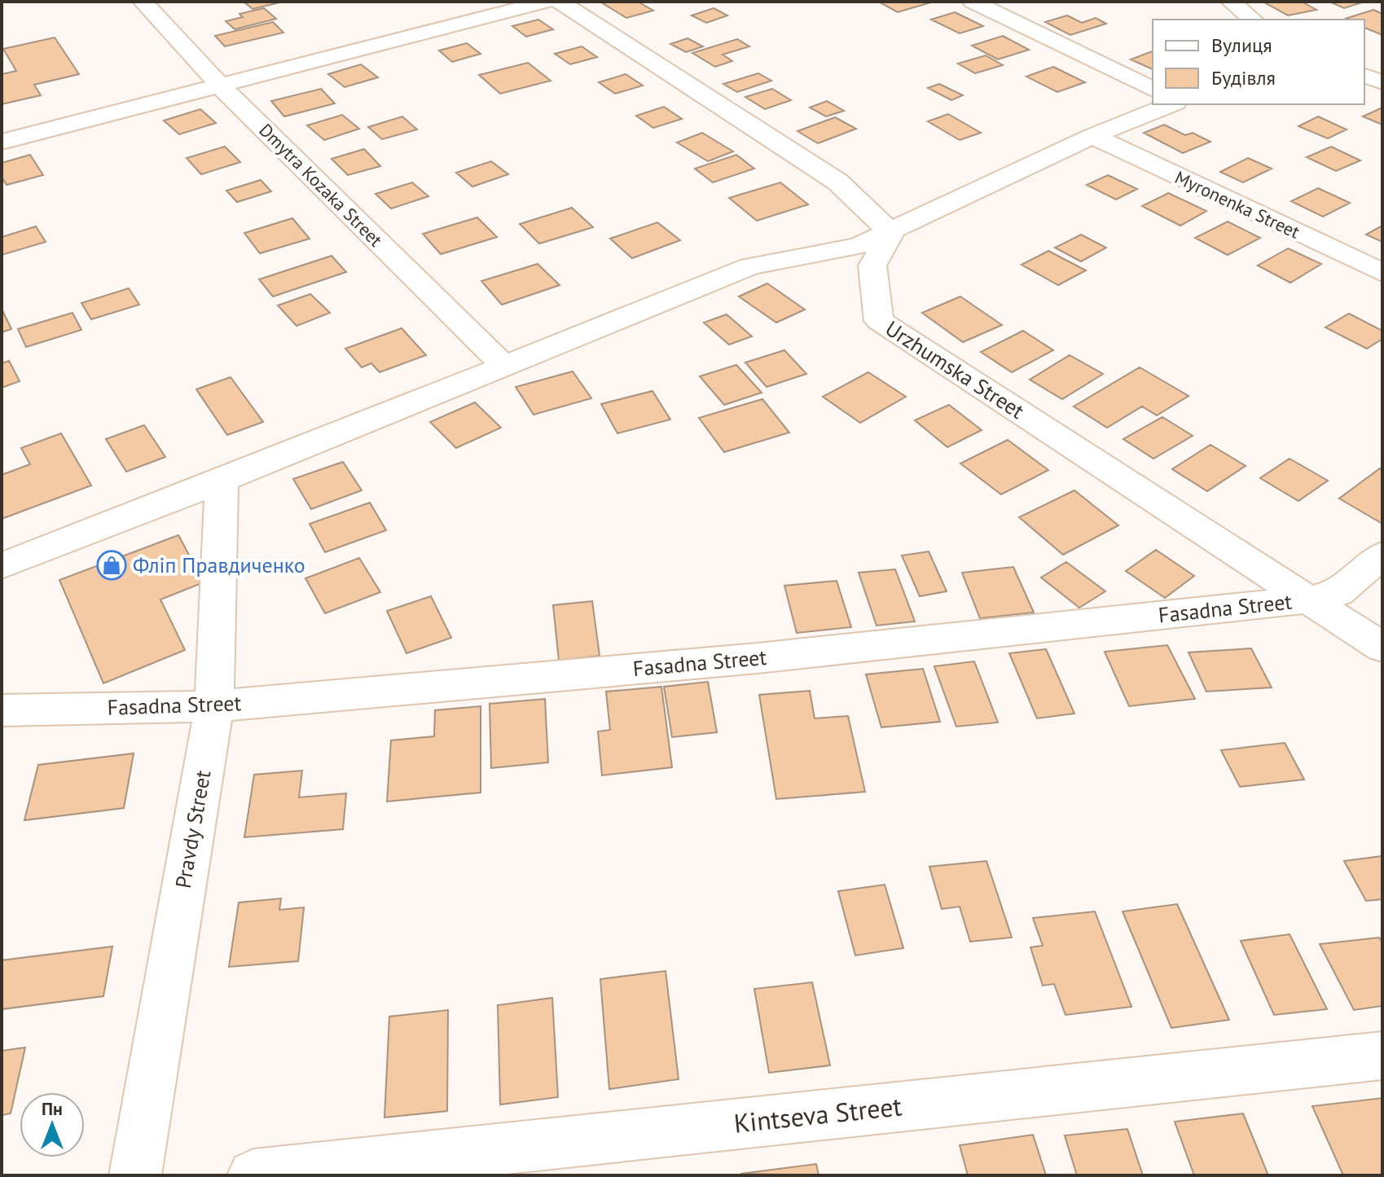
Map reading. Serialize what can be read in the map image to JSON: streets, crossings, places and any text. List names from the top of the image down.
{
  "streets": {
    "street": [
      "Dmytra Kozaka Street",
      "Myronenka Street",
      "Urzhumska Street",
      "Fasadna Street",
      "Pravdy Street",
      "Kintseva Street"
    ]
  },
  "crossings": [
    ["Urzhumska Street", "Fasadna Street"],
    ["Fasadna Street", "Pravdy Street"]
  ],
  "places": {
    "shop": ["Фліп Правдиченко"]
  },
  "legend": ["Вулиця", "Будівля"],
  "north": "top"
}
